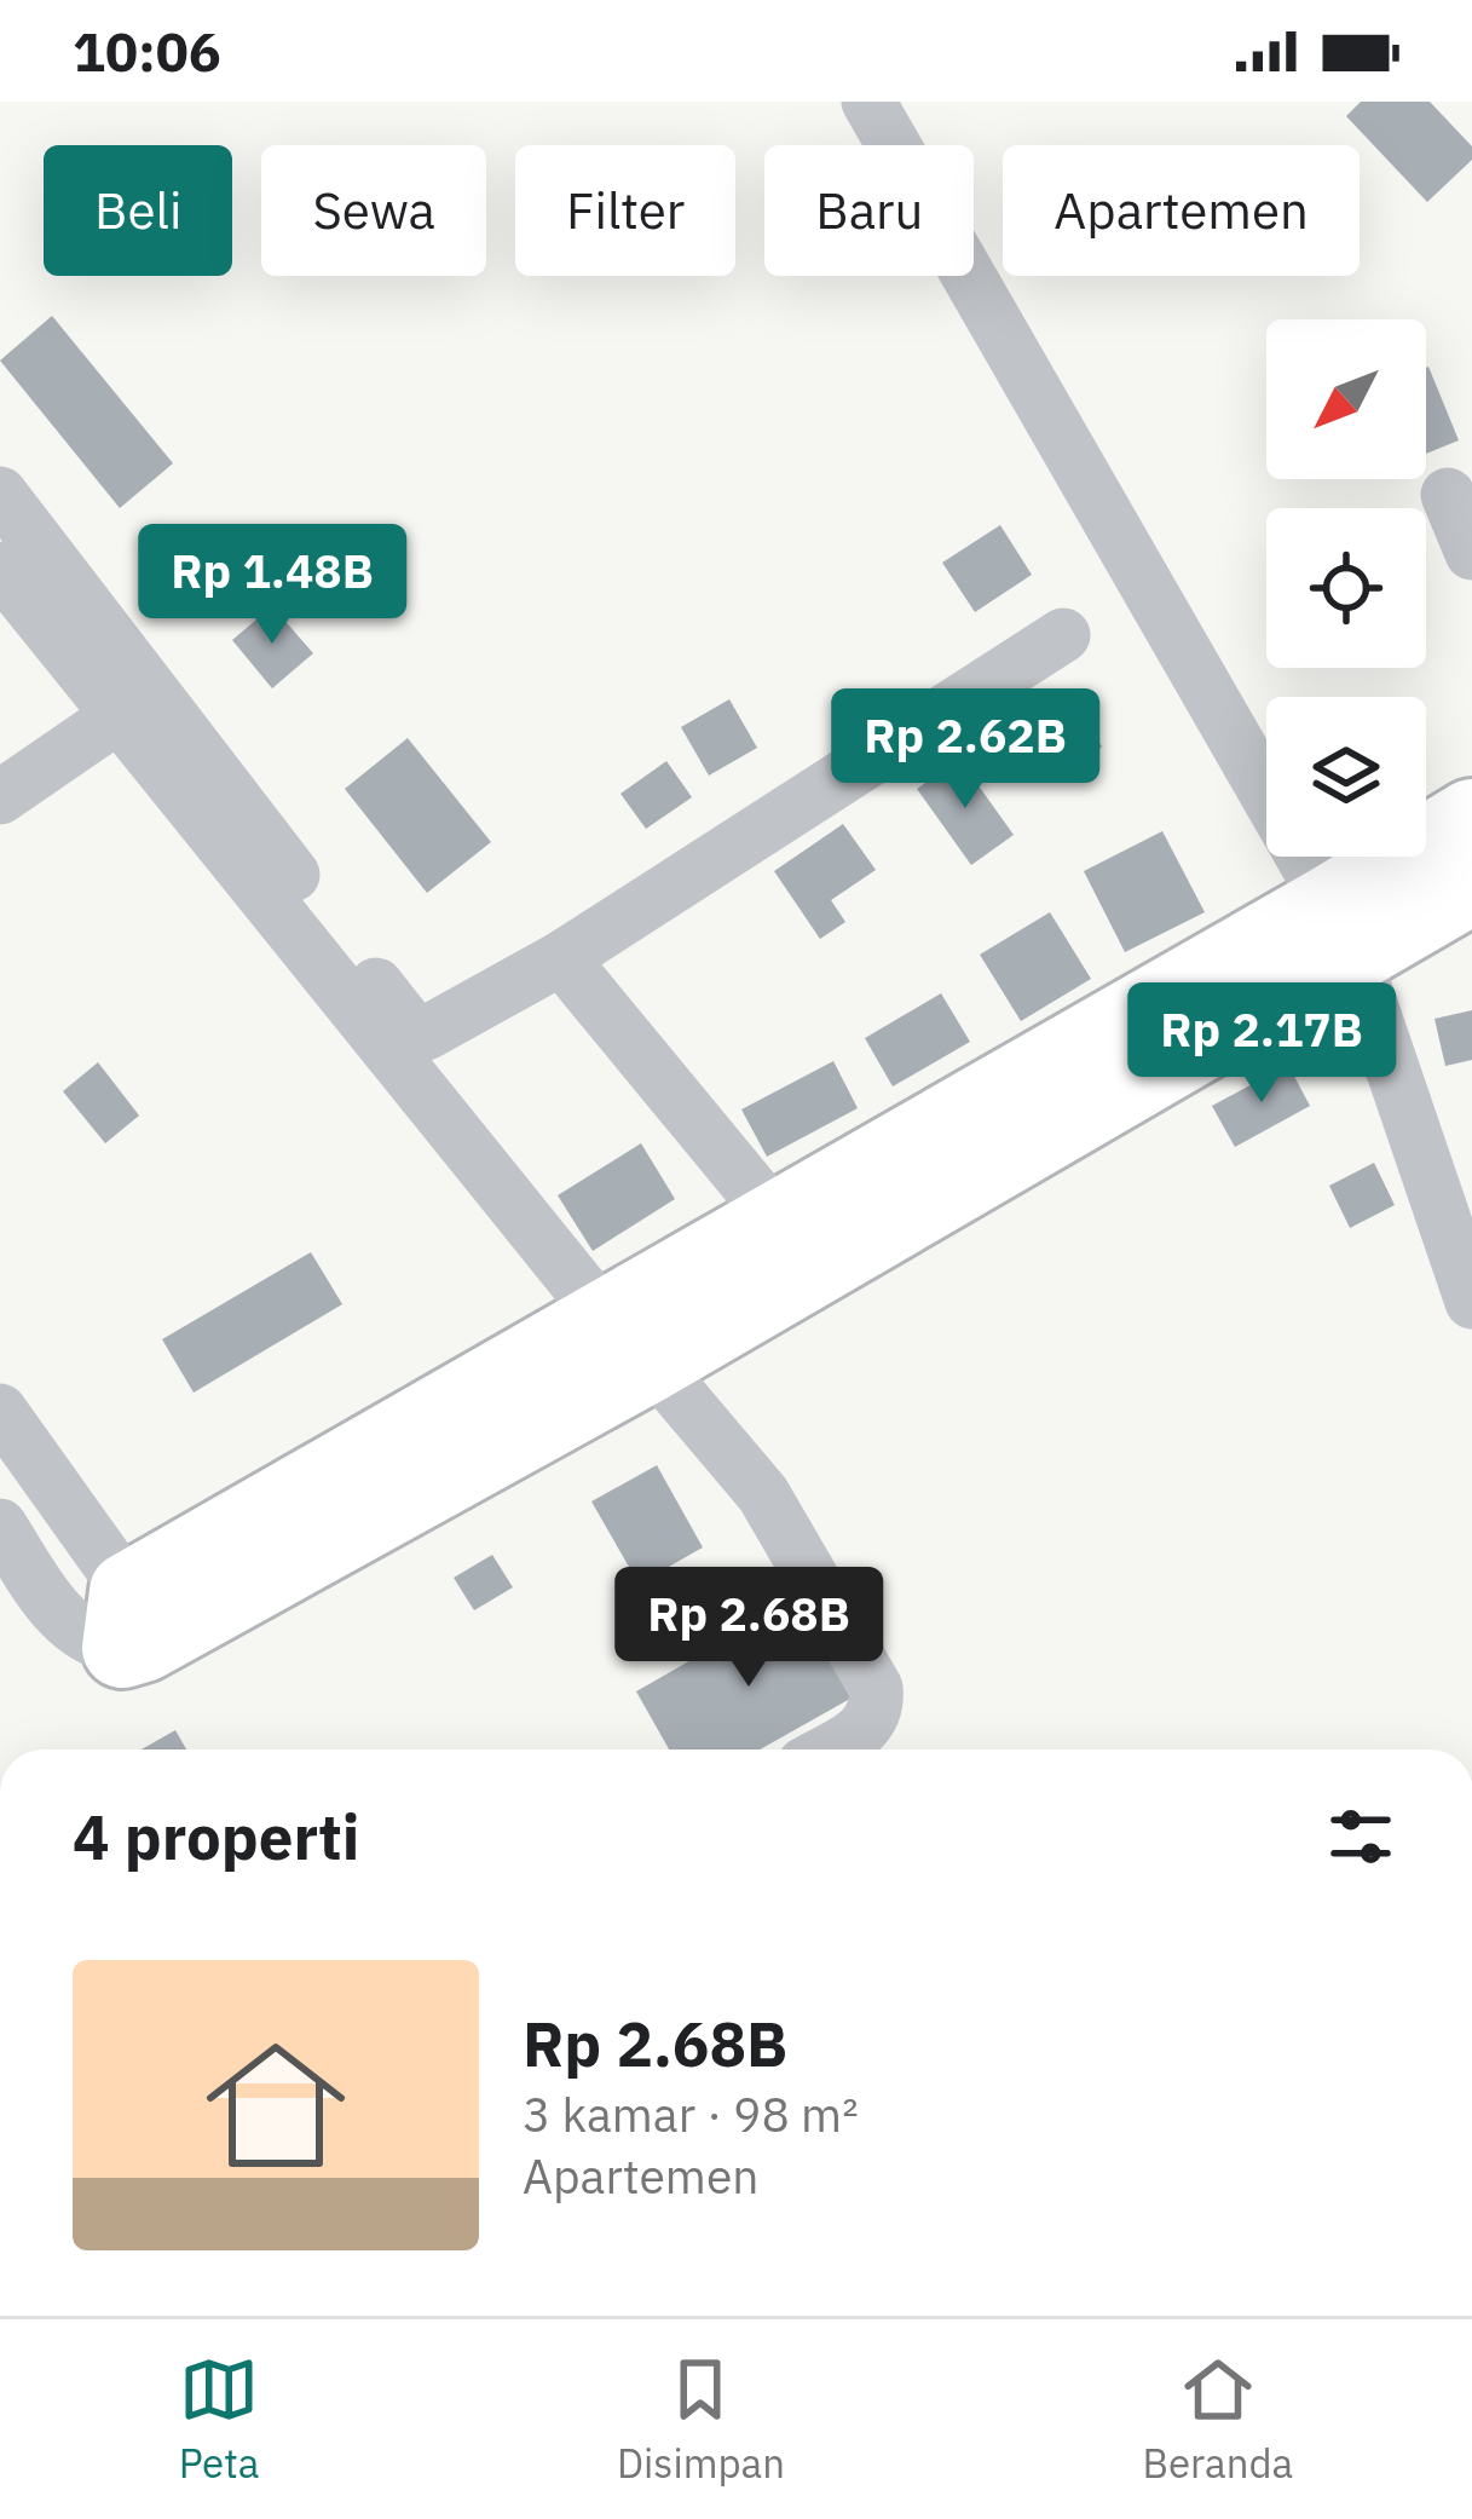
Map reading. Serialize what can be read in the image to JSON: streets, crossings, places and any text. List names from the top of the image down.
{
  "north": "bottom left",
  "page": {
    "status": "10:06",
    "chip": [
      "Beli",
      "Sewa",
      "Filter",
      "Baru",
      "Apartemen"
    ],
    "price": [
      "Rp 1.48B",
      "Rp 2.62B",
      "Rp 2.17B",
      "Rp 2.68B"
    ],
    "heading": "4 properti",
    "list": [
      {
        "name": "Rp 2.68B",
        "note": "3 kamar · 98 m² · Apartemen"
      }
    ],
    "tabs": ["Peta", "Disimpan", "Beranda"]
  }
}
